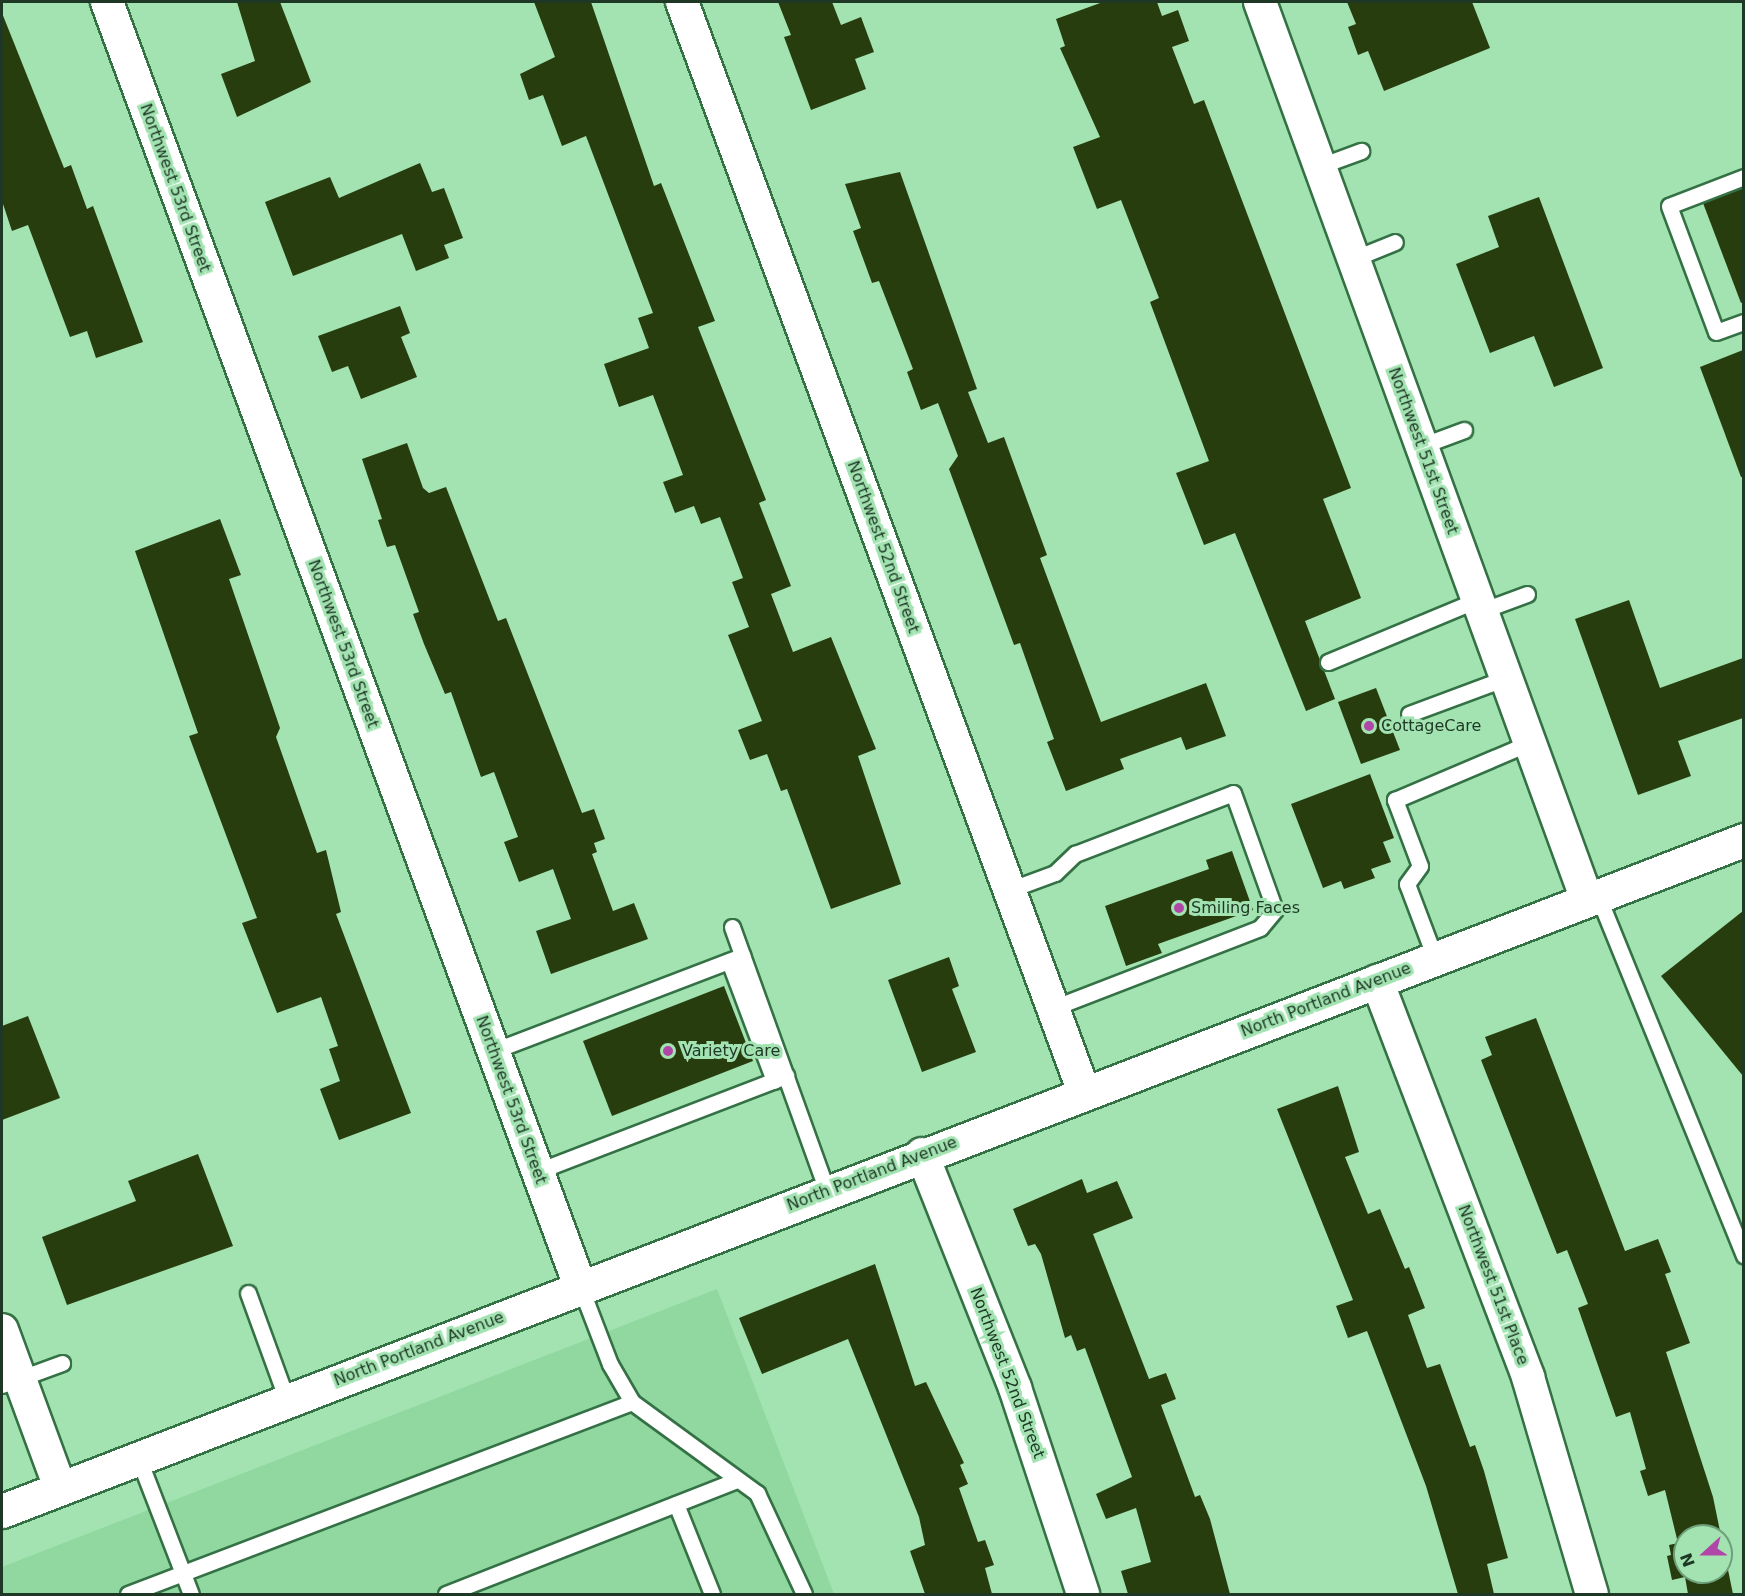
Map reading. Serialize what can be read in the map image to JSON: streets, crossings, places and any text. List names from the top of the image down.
{
  "streets": {
    "main road": ["North Portland Avenue"],
    "street": [
      "Northwest 53rd Street",
      "Northwest 51st Street",
      "Northwest 52nd Street",
      "Northwest 51st Place"
    ]
  },
  "crossings": [
    ["Northwest 53rd Street", "North Portland Avenue"],
    ["Northwest 51st Street", "North Portland Avenue"],
    ["Northwest 52nd Street", "North Portland Avenue"],
    ["North Portland Avenue", "Northwest 51st Place"]
  ],
  "places": ["CottageCare", "Smiling Faces", "Variety Care"],
  "north": "left"
}
